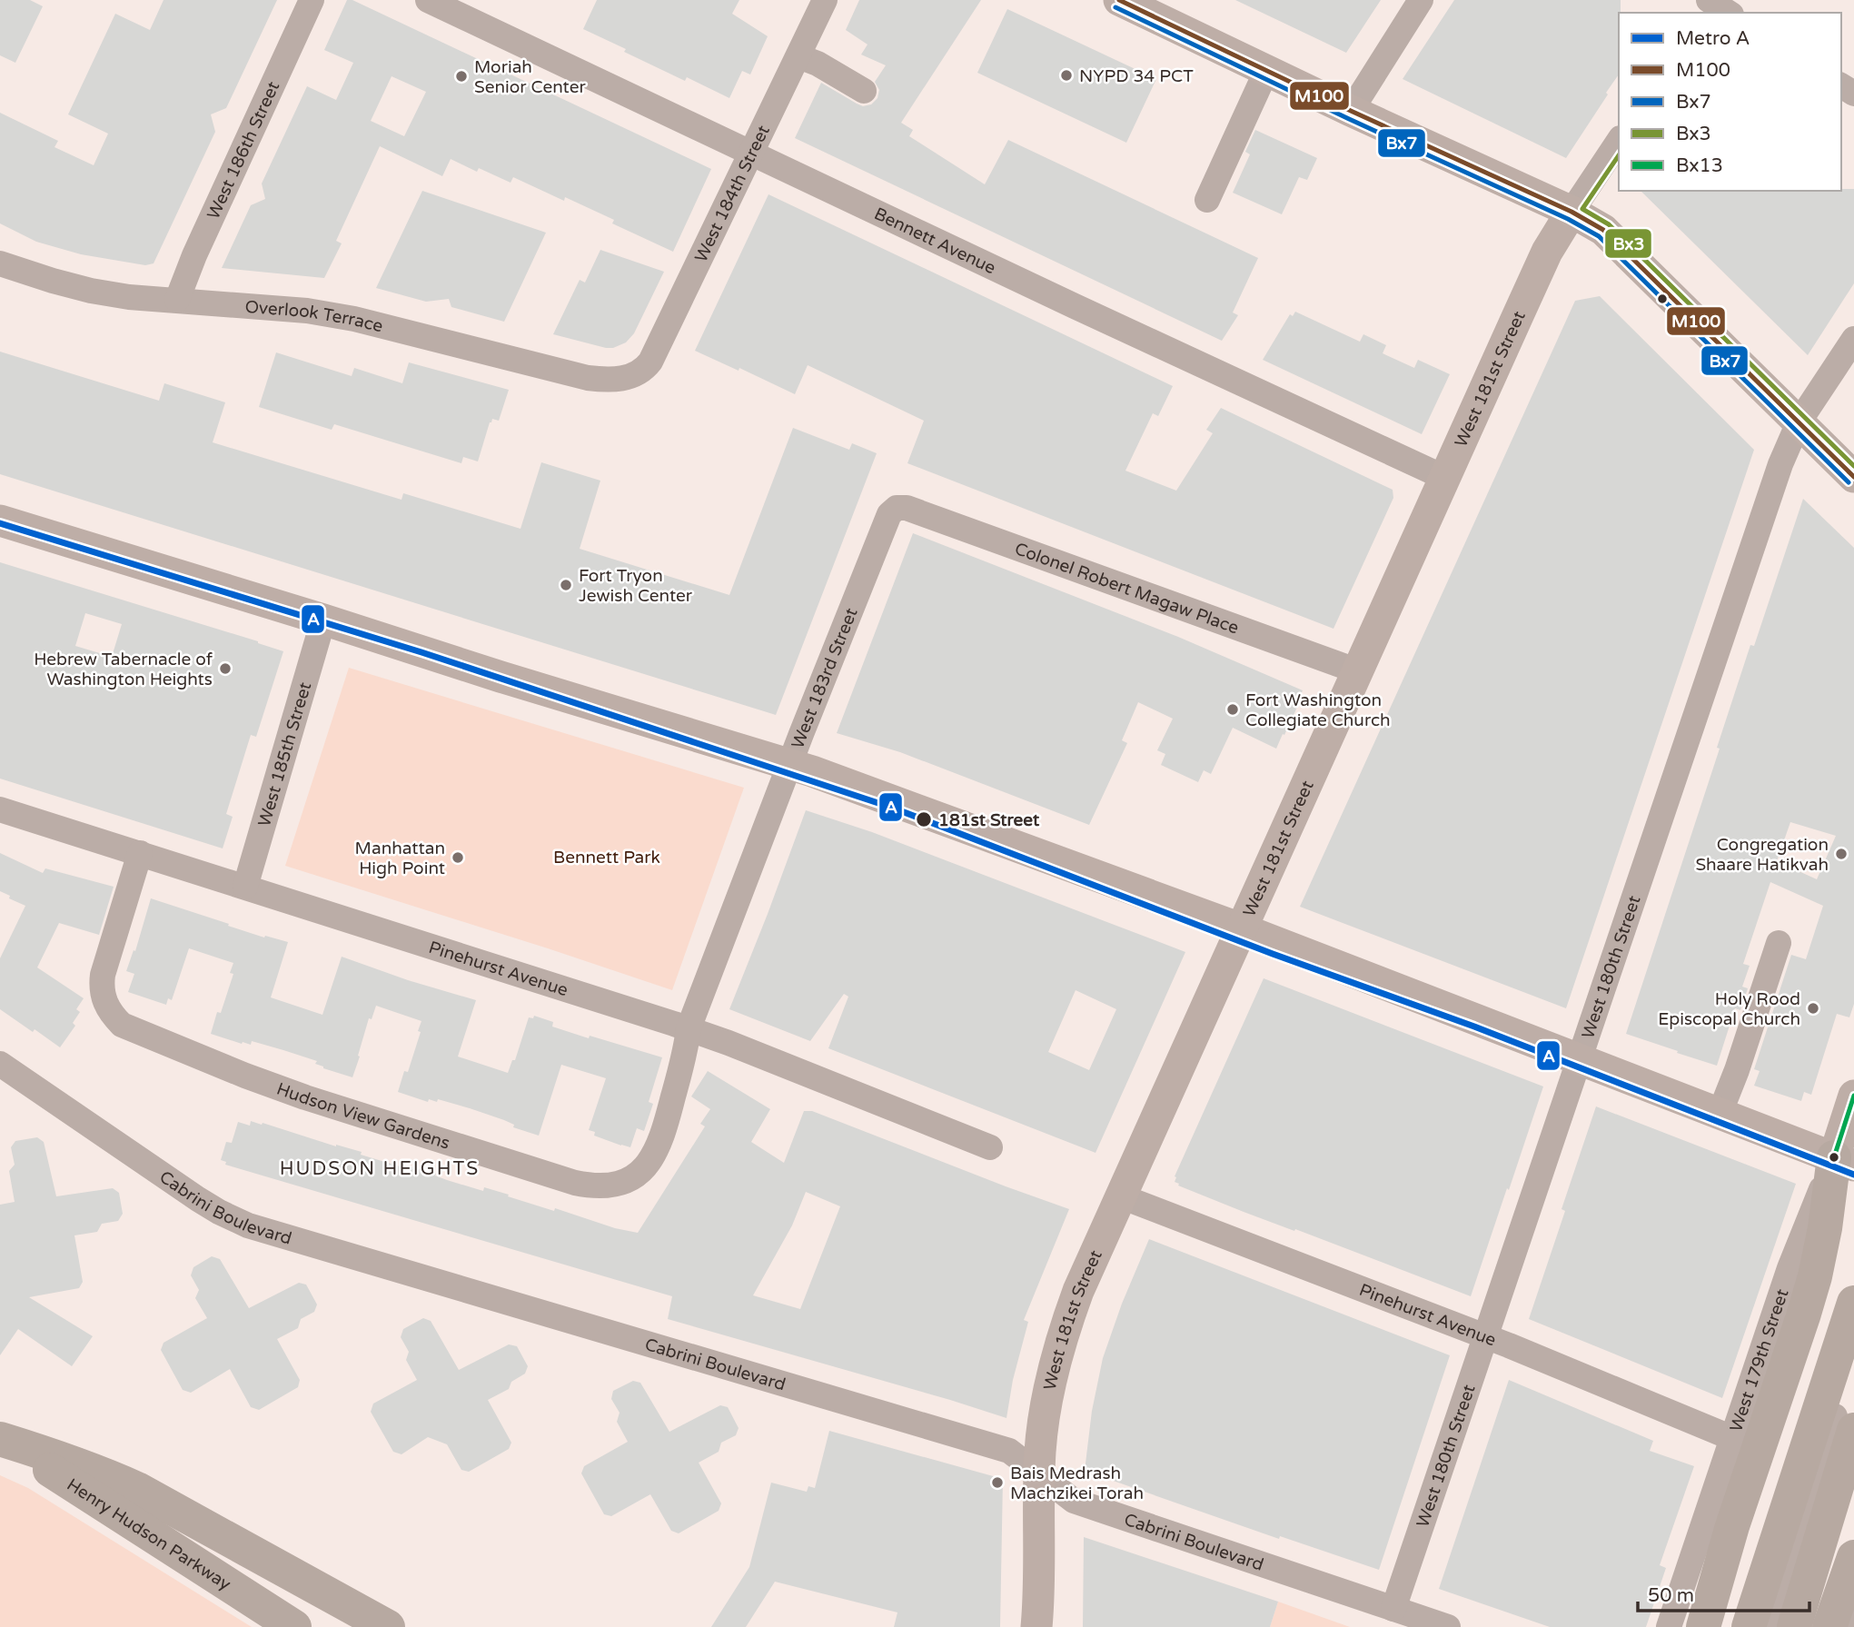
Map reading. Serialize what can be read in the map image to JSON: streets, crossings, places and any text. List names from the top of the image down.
{
  "streets": {
    "highway": ["Henry Hudson Parkway"],
    "main road": ["West 181st Street", "West 179th Street"],
    "street": [
      "West 186th Street",
      "West 184th Street",
      "Bennett Avenue",
      "Overlook Terrace",
      "Colonel Robert Magaw Place",
      "West 183rd Street",
      "West 185th Street",
      "West 180th Street",
      "Pinehurst Avenue",
      "Hudson View Gardens",
      "Cabrini Boulevard"
    ]
  },
  "crossings": [
    ["West 186th Street", "Overlook Terrace"],
    ["West 184th Street", "Bennett Avenue"],
    ["West 184th Street", "Overlook Terrace"],
    ["Bennett Avenue", "West 181st Street"],
    ["West 181st Street", "Colonel Robert Magaw Place"],
    ["West 181st Street", "Pinehurst Avenue"],
    ["West 181st Street", "Cabrini Boulevard"],
    ["Colonel Robert Magaw Place", "West 183rd Street"],
    ["West 183rd Street", "Pinehurst Avenue"],
    ["West 183rd Street", "Hudson View Gardens"],
    ["West 185th Street", "Pinehurst Avenue"],
    ["West 180th Street", "Pinehurst Avenue"],
    ["West 180th Street", "Cabrini Boulevard"],
    ["Pinehurst Avenue", "Hudson View Gardens"],
    ["Pinehurst Avenue", "West 179th Street"]
  ],
  "districts": ["HUDSON HEIGHTS"],
  "parks": ["Bennett Park"],
  "places": [
    "NYPD 34 PCT",
    "Moriah Senior Center",
    "Fort Tryon Jewish Center",
    "Hebrew Tabernacle of Washington Heights",
    "Fort Washington Collegiate Church",
    "181st Street",
    "Congregation Shaare Hatikvah",
    "Manhattan High Point",
    "Holy Rood Episcopal Church",
    "Bais Medrash Machzikei Torah"
  ],
  "lines": [
    "transit line M100",
    "transit line Bx7",
    "transit line Bx3",
    "metro line A",
    "transit line Bx13"
  ],
  "legend": [
    "Metro A",
    "M100",
    "Bx7",
    "Bx3",
    "Bx13"
  ],
  "scale_bar": "50 m"
}
